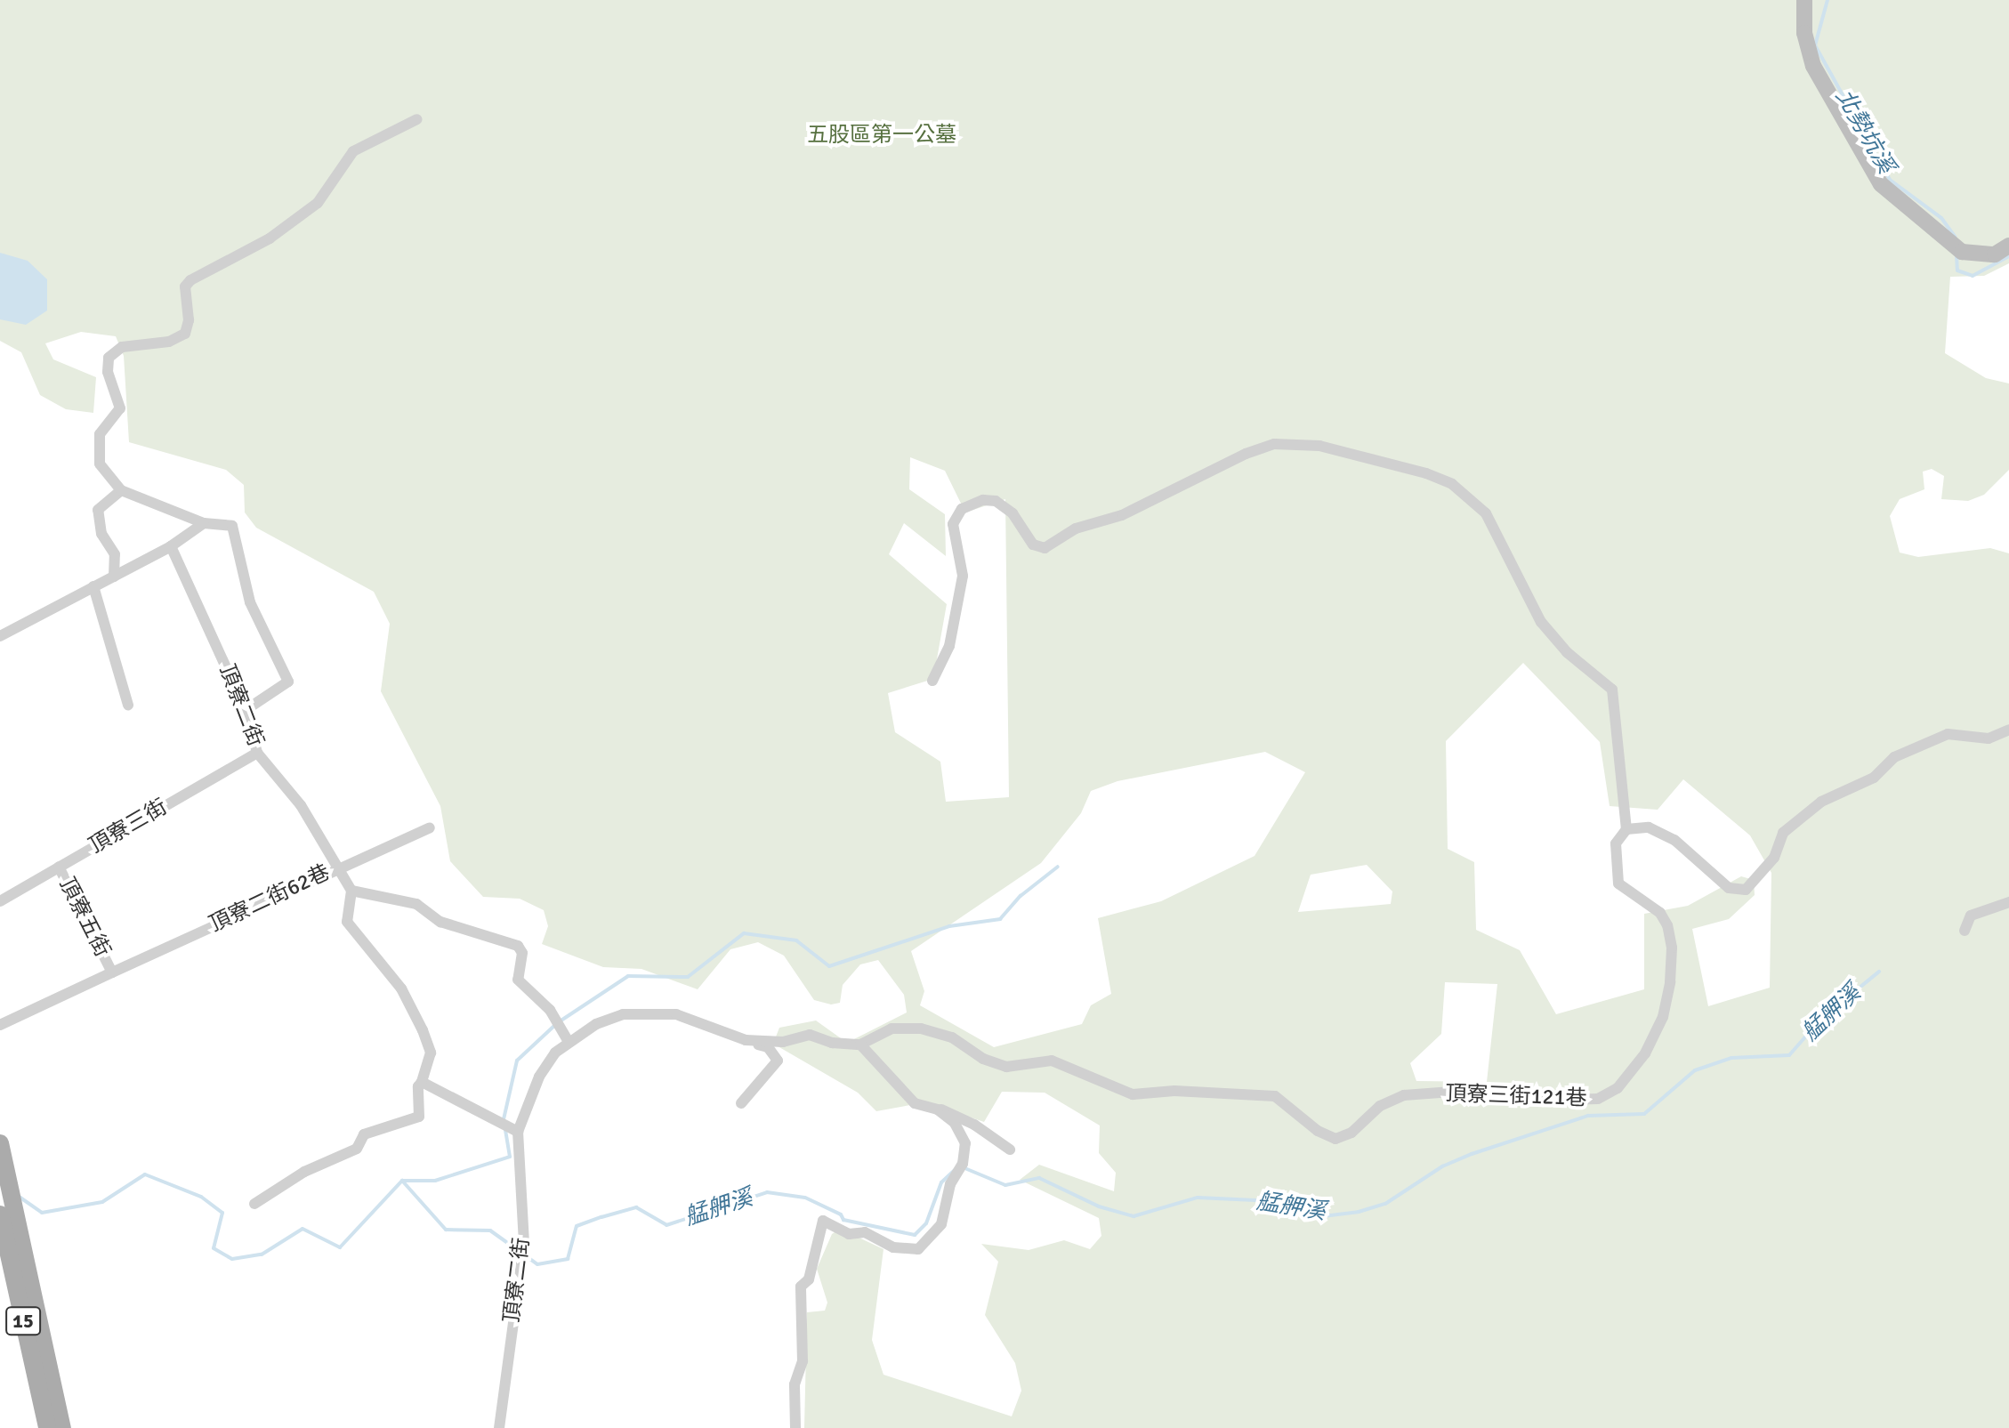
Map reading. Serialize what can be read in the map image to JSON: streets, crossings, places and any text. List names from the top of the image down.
{
  "streets": {
    "main road": ["15"],
    "street": [
      "頂寮二街",
      "頂寮三街",
      "頂寮二街62巷",
      "頂寮五街",
      "頂寮三街121巷"
    ]
  },
  "crossings": [
    ["頂寮二街", "頂寮三街"],
    ["頂寮二街", "頂寮二街62巷"],
    ["頂寮三街", "頂寮五街"],
    ["頂寮二街62巷", "頂寮五街"]
  ],
  "water": ["北勢坑溪", "艋舺溪"],
  "parks": ["五股區第一公墓"]
}
